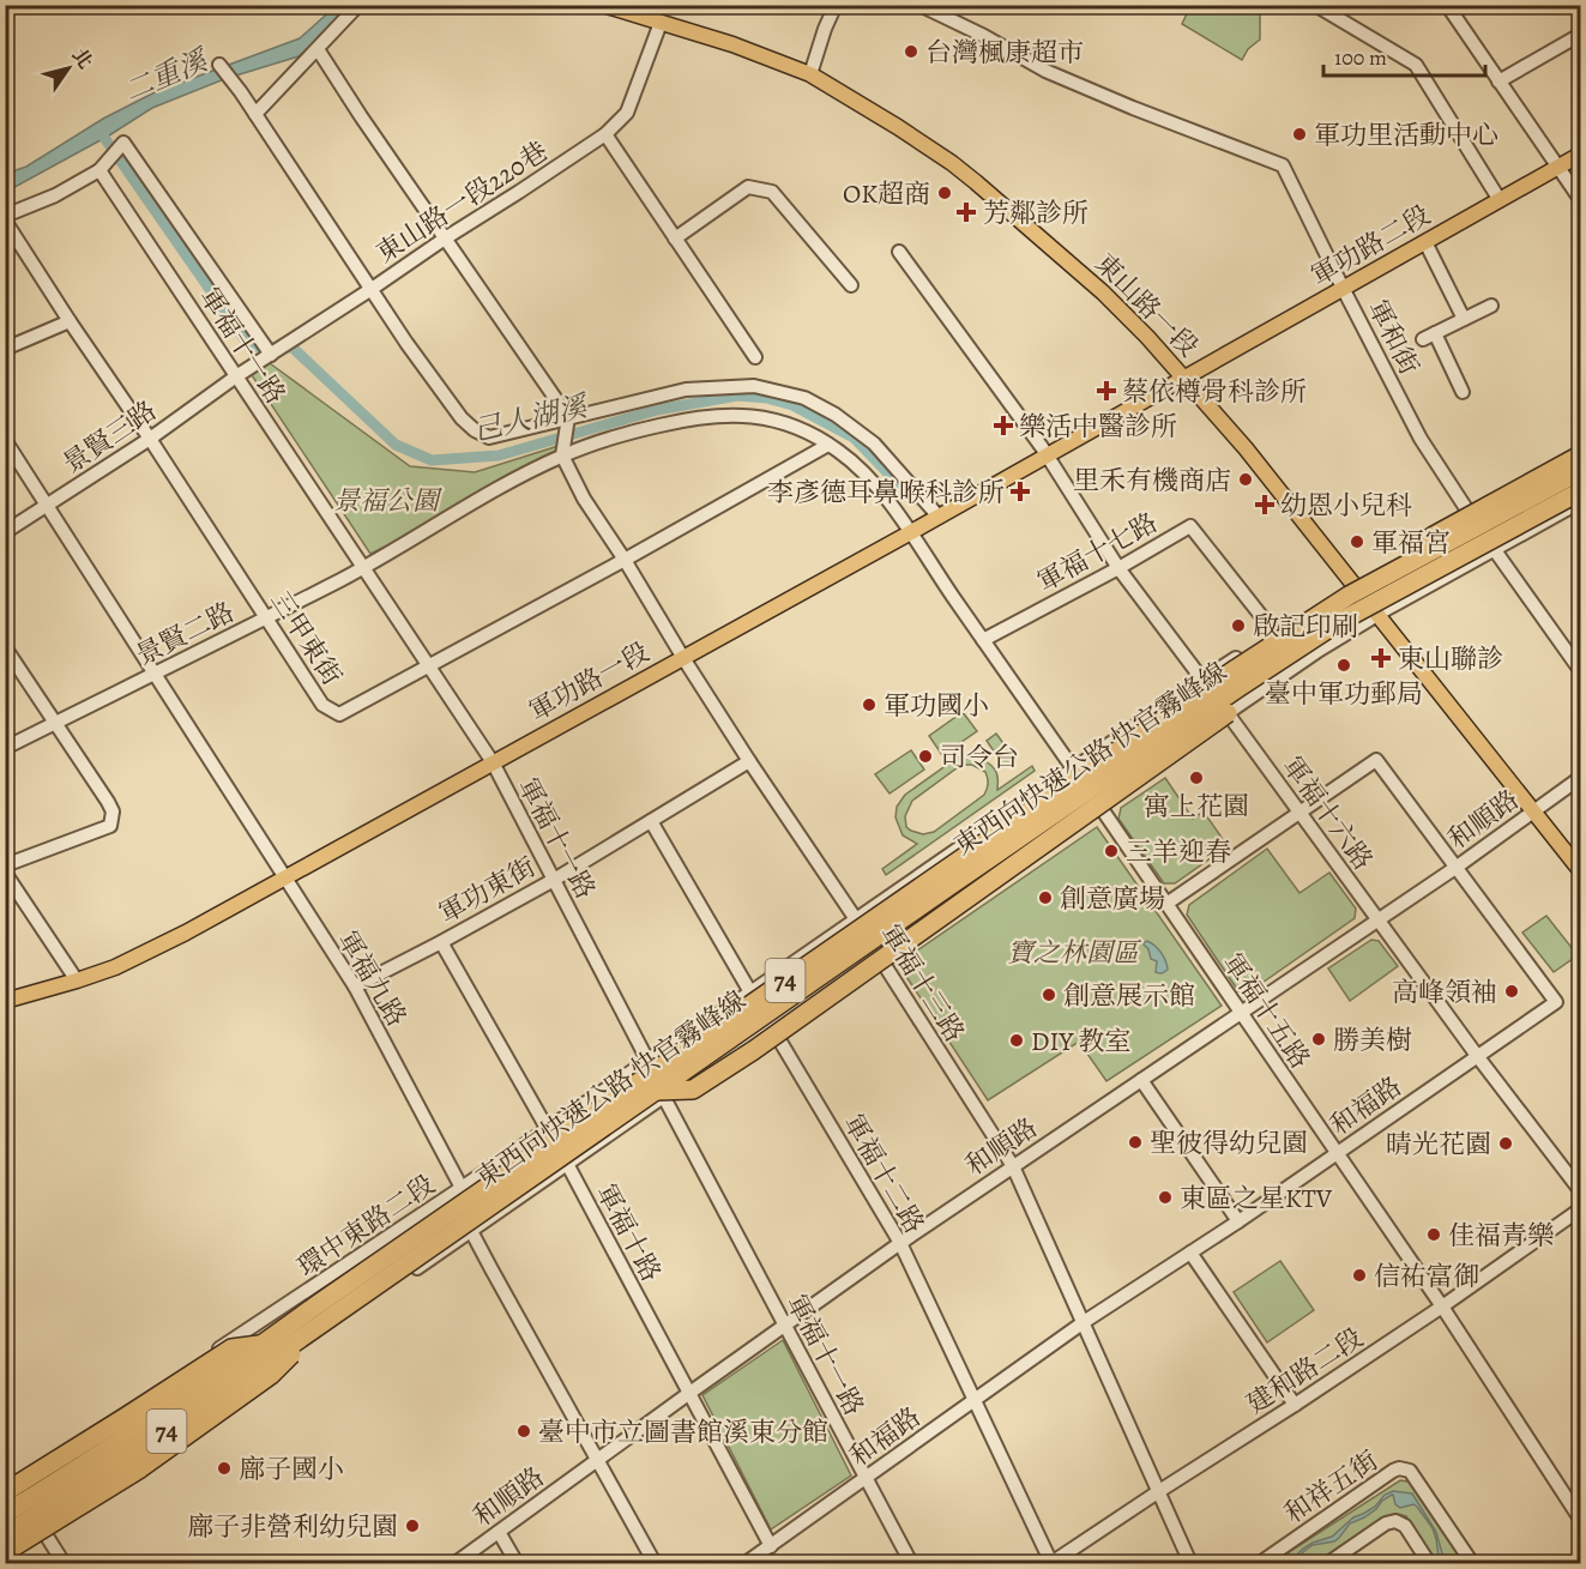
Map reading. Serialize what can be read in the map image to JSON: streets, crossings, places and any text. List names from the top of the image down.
{
  "streets": {
    "highway": ["東西向快速公路 快官霧峰線", "74"],
    "main road": ["軍功路二段", "東山路一段", "軍功路一段"],
    "street": [
      "東山路一段220巷",
      "軍和街",
      "軍福十一路",
      "景賢三路",
      "軍福十七路",
      "景賢二路",
      "三甲東街",
      "軍福十六路",
      "和順路",
      "軍功東街",
      "軍福九路",
      "軍福十三路",
      "軍福十五路",
      "和福路",
      "軍福十二路",
      "環中東路二段",
      "軍福十路",
      "建和路二段",
      "和祥五街"
    ]
  },
  "crossings": [
    ["東山路一段220巷", "東山路一段"],
    ["東山路一段220巷", "軍福十一路"],
    ["東山路一段220巷", "景賢三路"],
    ["軍功路二段", "東山路一段"],
    ["軍功路二段", "軍和街"],
    ["軍功路二段", "軍功路一段"],
    ["東山路一段", "軍功路一段"],
    ["東山路一段", "東西向快速公路 快官霧峰線"],
    ["東山路一段", "和順路"],
    ["東山路一段", "74"],
    ["東山路一段", "環中東路二段"],
    ["軍和街", "環中東路二段"],
    ["軍福十一路", "景賢三路"],
    ["軍福十一路", "景賢二路"],
    ["軍福十一路", "三甲東街"],
    ["軍福十一路", "軍功路一段"],
    ["軍福十一路", "東西向快速公路 快官霧峰線"],
    ["軍福十一路", "和順路"],
    ["軍福十一路", "軍功東街"],
    ["軍福十一路", "74"],
    ["軍福十一路", "和福路"],
    ["軍福十一路", "環中東路二段"],
    ["景賢三路", "三甲東街"],
    ["景賢三路", "軍福九路"],
    ["軍福十七路", "軍福十六路"],
    ["軍福十七路", "軍福十五路"],
    ["軍福十七路", "環中東路二段"],
    ["景賢二路", "三甲東街"],
    ["景賢二路", "軍功路一段"],
    ["景賢二路", "軍福九路"],
    ["景賢二路", "軍福十三路"],
    ["景賢二路", "軍福十五路"],
    ["三甲東街", "軍福十三路"],
    ["軍功路一段", "軍福十六路"],
    ["軍功路一段", "軍福九路"],
    ["軍功路一段", "軍福十三路"],
    ["軍功路一段", "軍福十五路"],
    ["東西向快速公路 快官霧峰線", "74"],
    ["東西向快速公路 快官霧峰線", "環中東路二段"],
    ["軍福十六路", "和順路"],
    ["軍福十六路", "74"],
    ["軍福十六路", "和福路"],
    ["軍福十六路", "環中東路二段"],
    ["和順路", "軍福九路"],
    ["和順路", "軍福十三路"],
    ["和順路", "軍福十五路"],
    ["和順路", "和福路"],
    ["和順路", "軍福十二路"],
    ["和順路", "軍福十路"],
    ["軍功東街", "軍福九路"],
    ["軍功東街", "軍福十三路"],
    ["軍功東街", "軍福十二路"],
    ["軍功東街", "軍福十路"],
    ["軍福九路", "環中東路二段"],
    ["74", "環中東路二段"],
    ["軍福十三路", "和福路"],
    ["軍福十三路", "環中東路二段"],
    ["軍福十三路", "建和路二段"],
    ["軍福十五路", "和福路"],
    ["軍福十五路", "環中東路二段"],
    ["軍福十五路", "建和路二段"],
    ["和福路", "軍福十二路"],
    ["和福路", "軍福十路"],
    ["軍福十二路", "環中東路二段"],
    ["軍福十二路", "建和路二段"],
    ["環中東路二段", "軍福十路"]
  ],
  "water": ["二重溪", "己人湖溪"],
  "parks": ["景福公園", "寶之林園區"],
  "places": {
    "other": [
      "台灣楓康超市",
      "軍功里活動中心",
      "OK超商",
      "里禾有機商店",
      "軍福宮",
      "啟記印刷",
      "臺中軍功郵局",
      "軍功國小",
      "司令台",
      "寓上花園",
      "三羊迎春",
      "創意廣場",
      "高峰領袖",
      "創意展示館",
      "勝美樹",
      "DIY 教室",
      "聖彼得幼兒園",
      "晴光花園",
      "東區之星KTV",
      "佳福青樂",
      "信祐富御",
      "臺中市立圖書館溪東分館",
      "廍子國小",
      "廍子非營利幼兒園"
    ],
    "health": [
      "芳鄰診所",
      "蔡依樽骨科診所",
      "樂活中醫診所",
      "李彥德耳鼻喉科診所",
      "幼恩小兒科",
      "東山聯診"
    ]
  },
  "scale_bar": "100 m",
  "north": "top right"
}
